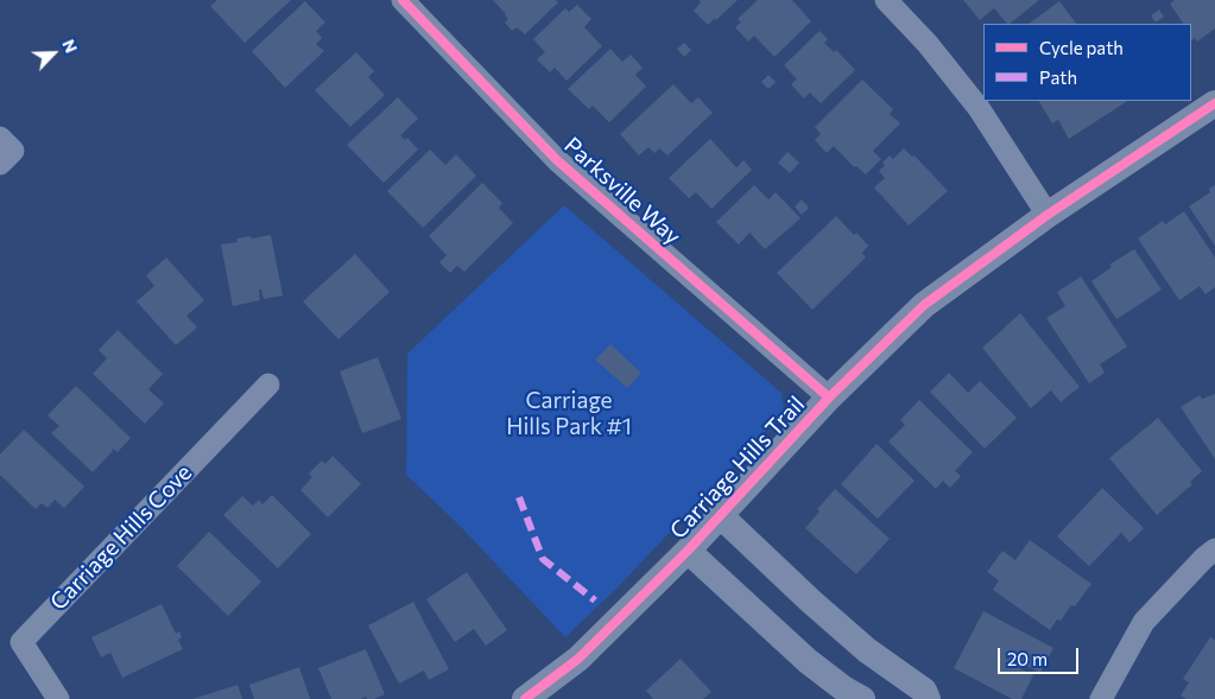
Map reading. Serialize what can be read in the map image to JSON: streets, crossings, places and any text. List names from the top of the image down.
{
  "streets": {
    "street": ["Parksville Way", "Carriage Hills Trail", "Carriage Hills Cove"]
  },
  "crossings": [
    ["Parksville Way", "Carriage Hills Trail"]
  ],
  "parks": ["Carriage Hills Park #1"],
  "legend": ["Cycle path", "Path"],
  "scale_bar": "20 m",
  "north": "top right"
}
